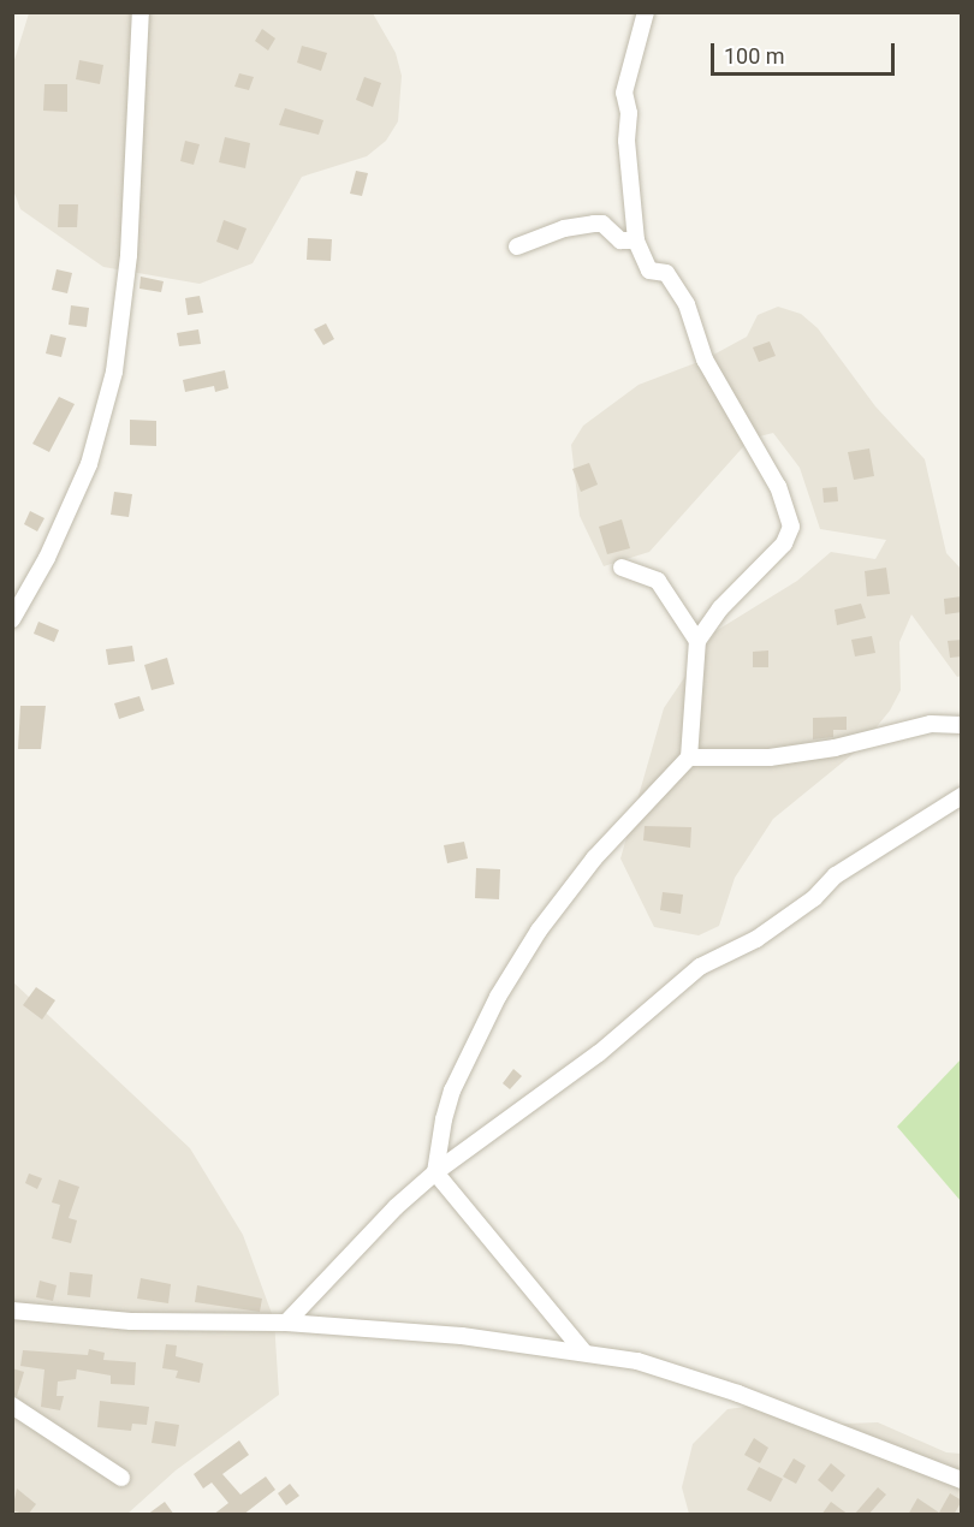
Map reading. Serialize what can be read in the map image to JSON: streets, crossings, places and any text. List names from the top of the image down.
{
  "scale_bar": "100 m"
}
